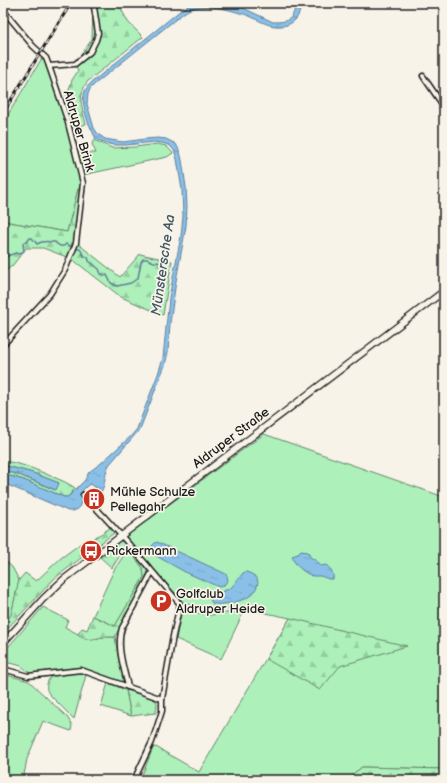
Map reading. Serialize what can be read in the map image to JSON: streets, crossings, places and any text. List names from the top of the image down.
{
  "streets": {
    "main road": ["Aldruper Straße"],
    "street": ["Aldruper Brink"]
  },
  "water": ["Münstersche Aa"],
  "places": {
    "building": ["Mühle Schulze Pellegahr"],
    "bus stop": ["Rickermann"],
    "parking": ["Golfclub Aldruper Heide"]
  }
}
